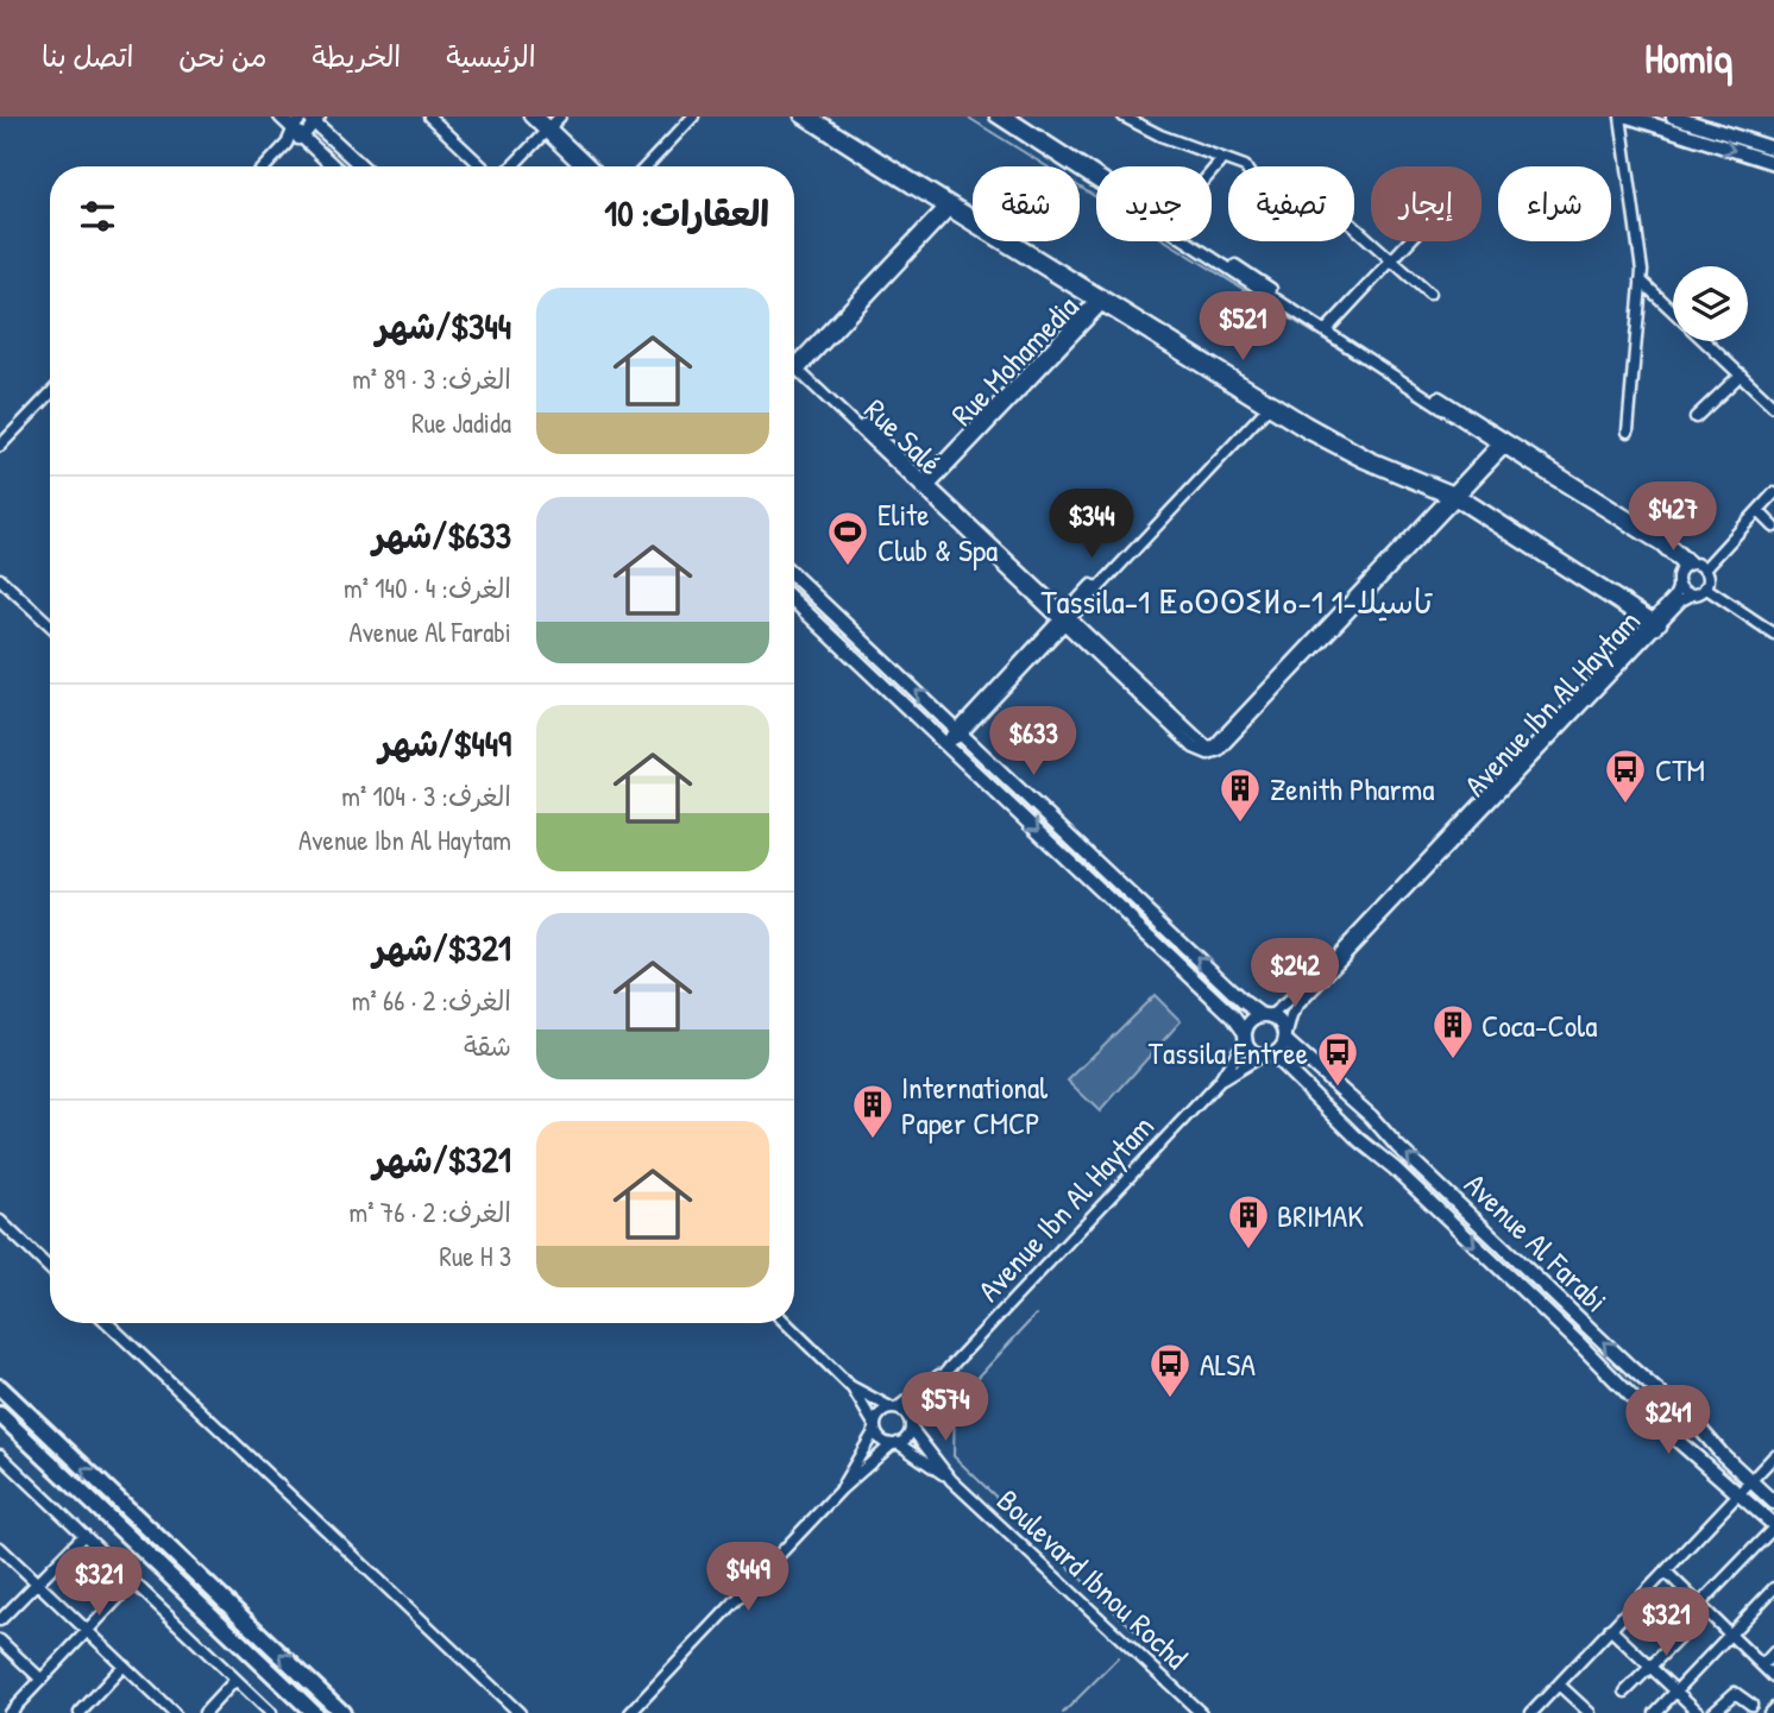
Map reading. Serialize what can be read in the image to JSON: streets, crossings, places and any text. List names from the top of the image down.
{
  "streets": {
    "street": [
      "Rue Mohamedia",
      "Rue Salé",
      "Avenue Ibn Al Haytam",
      "Avenue Al Farabi",
      "Boulevard Ibnou Rochd"
    ]
  },
  "crossings": [
    ["Rue Mohamedia", "Rue Salé"],
    ["Avenue Ibn Al Haytam", "Avenue Al Farabi"],
    ["Avenue Ibn Al Haytam", "Boulevard Ibnou Rochd"]
  ],
  "districts": ["Tassila-1 ⵟⴰⵙⵙⵉⵍⴰ-1 1-تاسيلا"],
  "places": {
    "sports": ["Elite Club & Spa"],
    "bus stop": ["CTM", "Tassila Entree", "ALSA"],
    "building": [
      "Zenith Pharma",
      "Coca-Cola",
      "International Paper CMCP",
      "BRIMAK"
    ]
  },
  "page": {
    "header": "Homiq",
    "nav": [
      "الرئيسية",
      "الخريطة",
      "من نحن",
      "اتصل بنا"
    ],
    "chip": [
      "شراء",
      "إيجار",
      "تصفية",
      "جديد",
      "شقة"
    ],
    "heading": "العقارات: 10",
    "list": [
      {
        "name": "$344/شهر",
        "note": "الغرف: 3 · 89 m² · Rue Jadida"
      },
      {
        "name": "$633/شهر",
        "note": "الغرف: 4 · 140 m² · Avenue Al Farabi"
      },
      {
        "name": "$449/شهر",
        "note": "الغرف: 3 · 104 m² · Avenue Ibn Al Haytam"
      },
      {
        "name": "$321/شهر",
        "note": "الغرف: 2 · 66 m² · شقة"
      },
      {
        "name": "$321/شهر",
        "note": "الغرف: 2 · 76 m² · Rue H 3"
      }
    ],
    "price": [
      "$521",
      "$427",
      "$344",
      "$633",
      "$242",
      "$574",
      "$241",
      "$449",
      "$321",
      "$321"
    ]
  }
}
